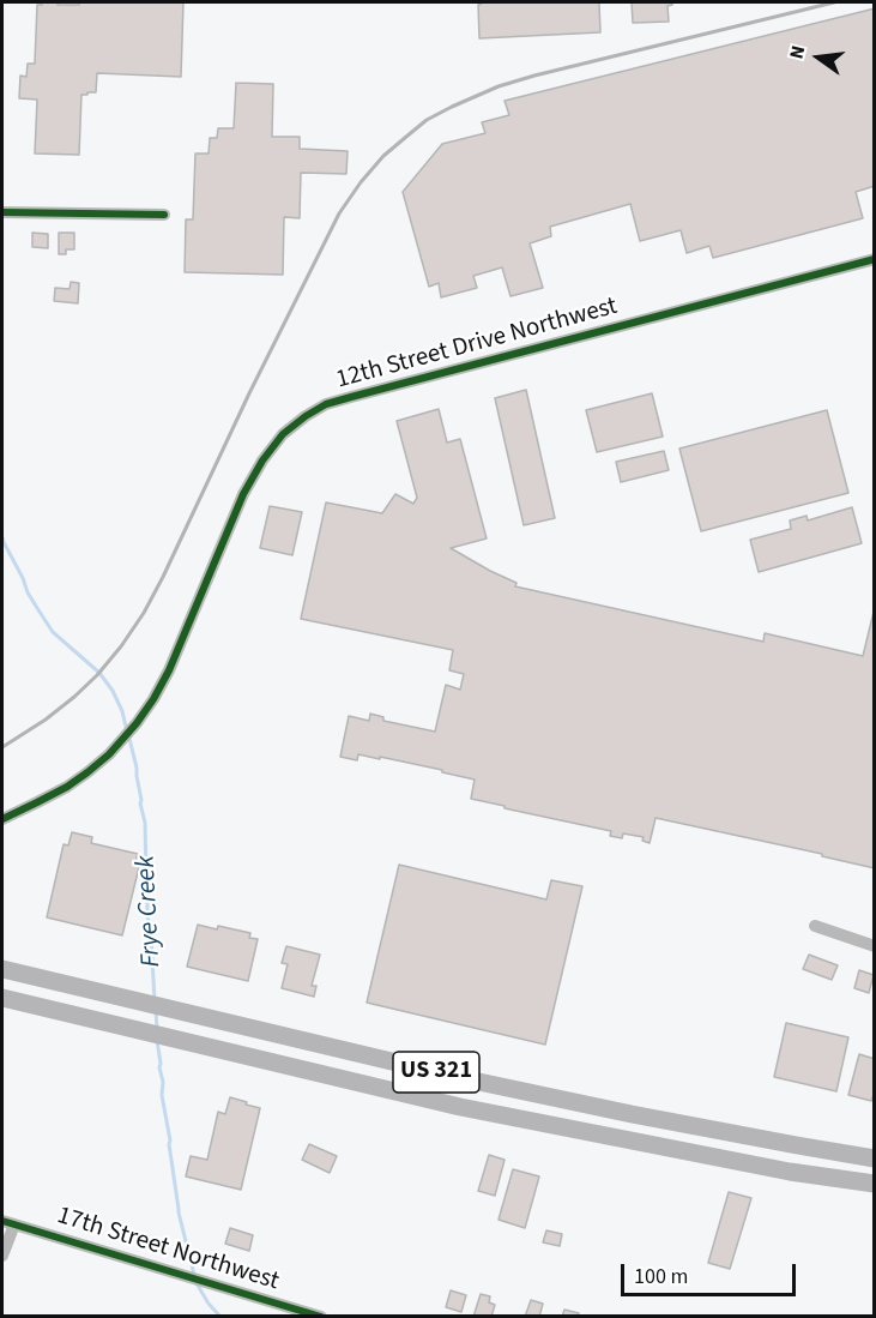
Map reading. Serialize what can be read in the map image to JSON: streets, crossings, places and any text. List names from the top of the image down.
{
  "streets": {
    "highway": ["US 321"],
    "street": ["12th Street Drive Northwest", "17th Street Northwest"]
  },
  "water": ["Frye Creek"],
  "scale_bar": "100 m",
  "north": "left"
}
